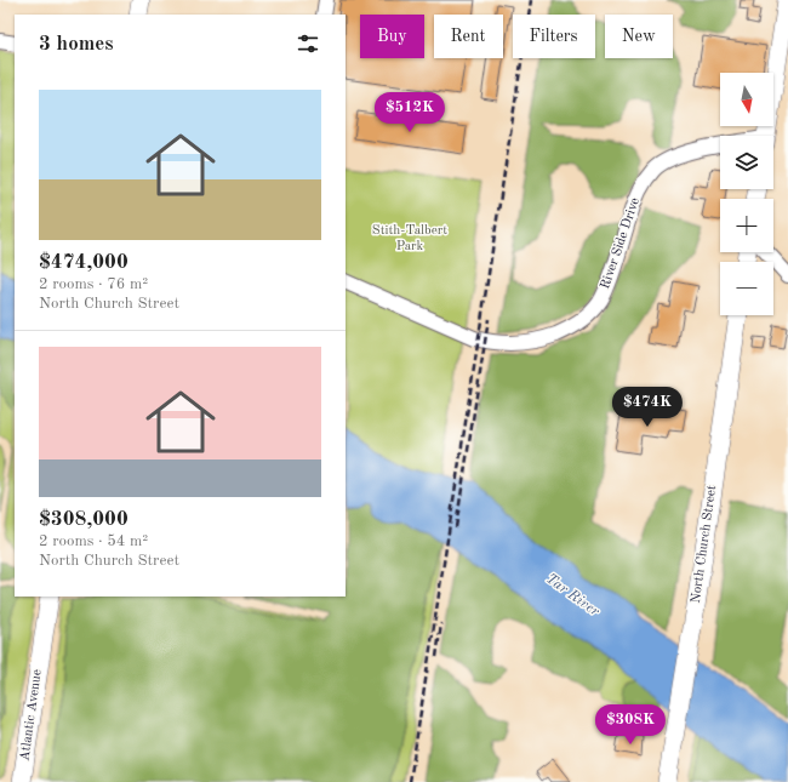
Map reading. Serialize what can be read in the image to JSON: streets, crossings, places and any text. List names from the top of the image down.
{
  "streets": {
    "main road": ["North Church Street", "Atlantic Avenue"],
    "street": ["River Side Drive"]
  },
  "water": ["Tar River"],
  "parks": ["Stith-Talbert Park"],
  "north": "bottom",
  "page": {
    "chip": [
      "Buy",
      "Rent",
      "Filters",
      "New"
    ],
    "heading": "3 homes",
    "map_buttons": ["+", "−"],
    "list": [
      {
        "name": "$474,000",
        "note": "2 rooms · 76 m² · North Church Street"
      },
      {
        "name": "$308,000",
        "note": "2 rooms · 54 m² · North Church Street"
      }
    ],
    "price": ["$512K", "$474K", "$308K"]
  }
}
